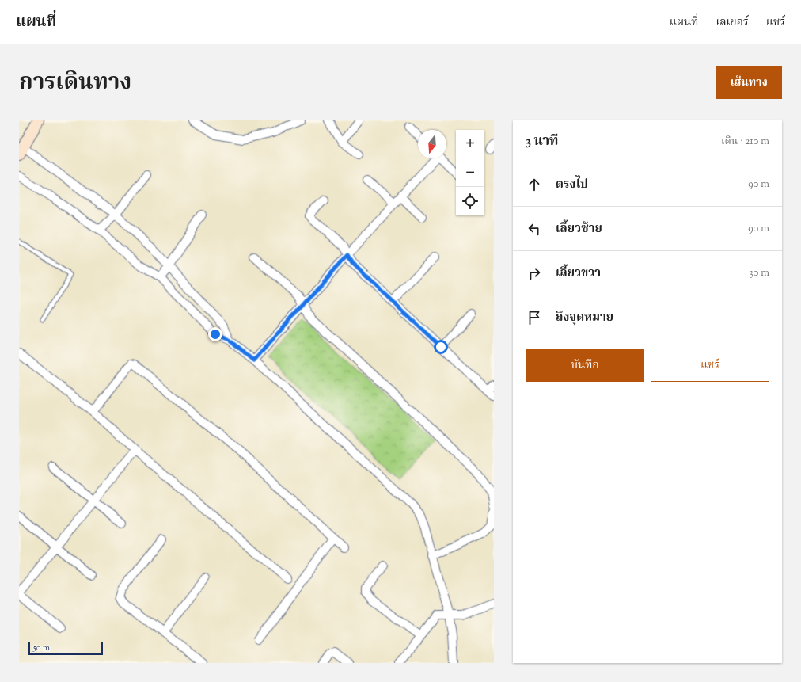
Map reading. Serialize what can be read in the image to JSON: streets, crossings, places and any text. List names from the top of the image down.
{
  "scale_bar": "50 m",
  "north": "bottom",
  "page": {
    "header": "แผนที่",
    "nav": ["แผนที่", "เลเยอร์", "แชร์"],
    "title": "การเดินทาง",
    "buttons": [
      "เส้นทาง",
      ["บันทึก", "แชร์"]
    ],
    "heading": ["3 นาที", "เดิน · 210 m"],
    "map_buttons": ["+", "−"],
    "list": [
      ["ตรงไป", "90 m"],
      ["เลี้ยวซ้าย", "90 m"],
      ["เลี้ยวขวา", "30 m"],
      "ถึงจุดหมาย"
    ],
    "scale": "50 m"
  }
}
